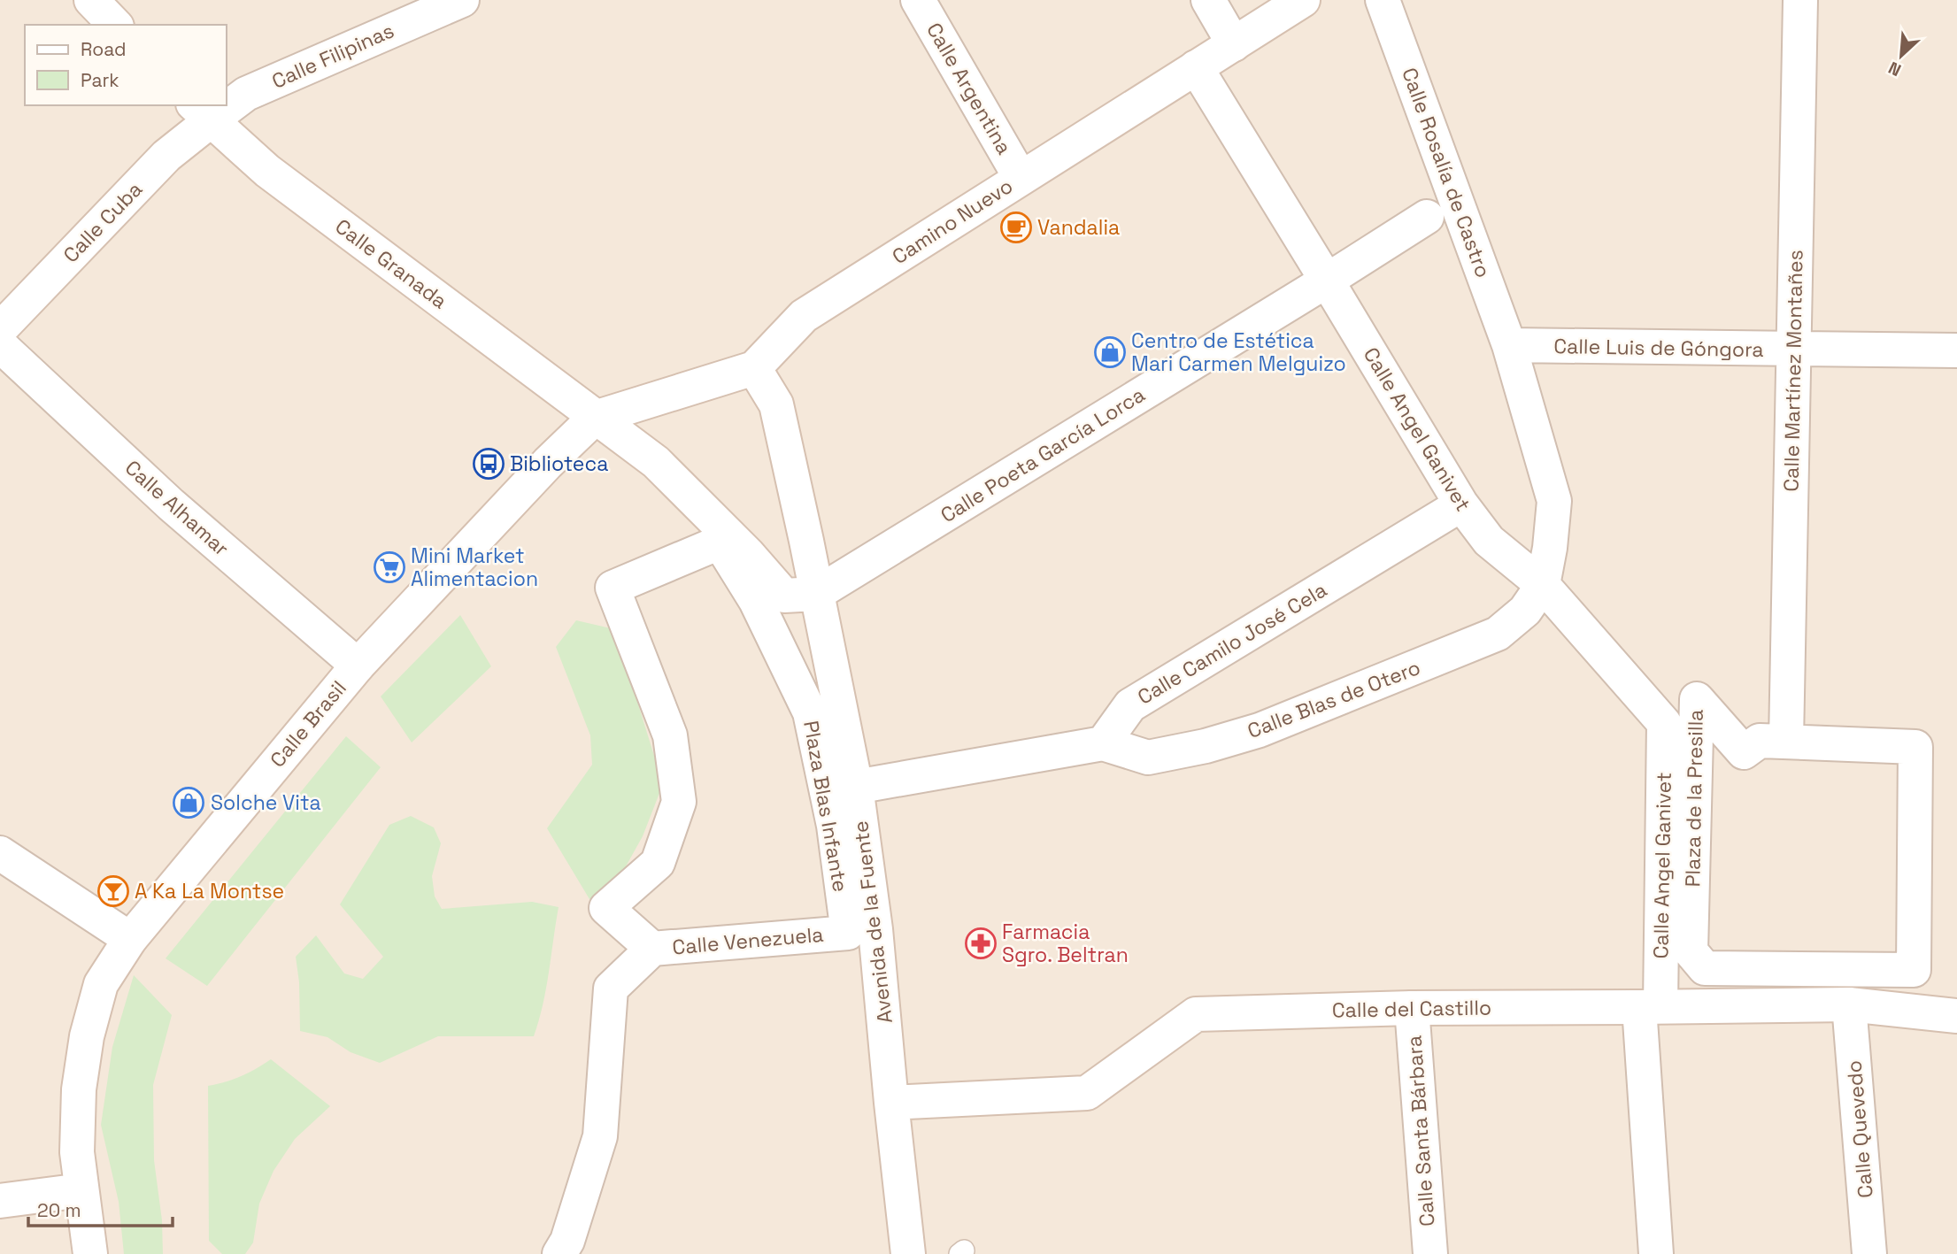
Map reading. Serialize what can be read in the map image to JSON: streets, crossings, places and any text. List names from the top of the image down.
{
  "streets": {
    "street": [
      "Calle Filipinas",
      "Calle Argentina",
      "Calle Rosalía de Castro",
      "Camino Nuevo",
      "Calle Cuba",
      "Calle Granada",
      "Calle Luis de Góngora",
      "Calle Martínez Montañes",
      "Calle Angel Ganivet",
      "Calle Poeta García Lorca",
      "Calle Alhamar",
      "Calle Camilo José Cela",
      "Calle Blas de Otero",
      "Calle Brasil",
      "Plaza de la Presilla",
      "Plaza Blas Infante",
      "Avenida de la Fuente",
      "Calle Venezuela",
      "Calle del Castillo",
      "Calle Quevedo",
      "Calle Santa Bárbara"
    ]
  },
  "crossings": [
    ["Calle Filipinas", "Calle Cuba"],
    ["Calle Filipinas", "Calle Granada"],
    ["Calle Argentina", "Camino Nuevo"],
    ["Calle Rosalía de Castro", "Calle Luis de Góngora"],
    ["Calle Rosalía de Castro", "Calle Angel Ganivet"],
    ["Calle Rosalía de Castro", "Calle Blas de Otero"],
    ["Camino Nuevo", "Calle Granada"],
    ["Camino Nuevo", "Calle Angel Ganivet"],
    ["Camino Nuevo", "Calle Brasil"],
    ["Camino Nuevo", "Avenida de la Fuente"],
    ["Calle Cuba", "Calle Granada"],
    ["Calle Granada", "Calle Brasil"],
    ["Calle Luis de Góngora", "Calle Martínez Montañes"],
    ["Calle Martínez Montañes", "Plaza de la Presilla"],
    ["Calle Angel Ganivet", "Calle Poeta García Lorca"],
    ["Calle Angel Ganivet", "Calle Camilo José Cela"],
    ["Calle Angel Ganivet", "Calle Blas de Otero"],
    ["Calle Angel Ganivet", "Calle del Castillo"],
    ["Calle Poeta García Lorca", "Avenida de la Fuente"],
    ["Calle Alhamar", "Calle Brasil"],
    ["Calle Camilo José Cela", "Calle Blas de Otero"],
    ["Plaza Blas Infante", "Avenida de la Fuente"],
    ["Plaza Blas Infante", "Calle Venezuela"],
    ["Avenida de la Fuente", "Calle Venezuela"],
    ["Avenida de la Fuente", "Calle del Castillo"],
    ["Calle del Castillo", "Calle Quevedo"],
    ["Calle del Castillo", "Calle Santa Bárbara"]
  ],
  "places": {
    "cafe": ["Vandalia"],
    "shop": ["Centro de Estética Mari Carmen Melguizo", "Solche Vita"],
    "bus stop": ["Biblioteca"],
    "supermarket": ["Mini Market Alimentacion"],
    "bar": ["A Ka La Montse"],
    "pharmacy": ["Farmacia Sgro. Beltran"]
  },
  "legend": ["Road", "Park"],
  "scale_bar": "20 m",
  "north": "bottom left"
}
